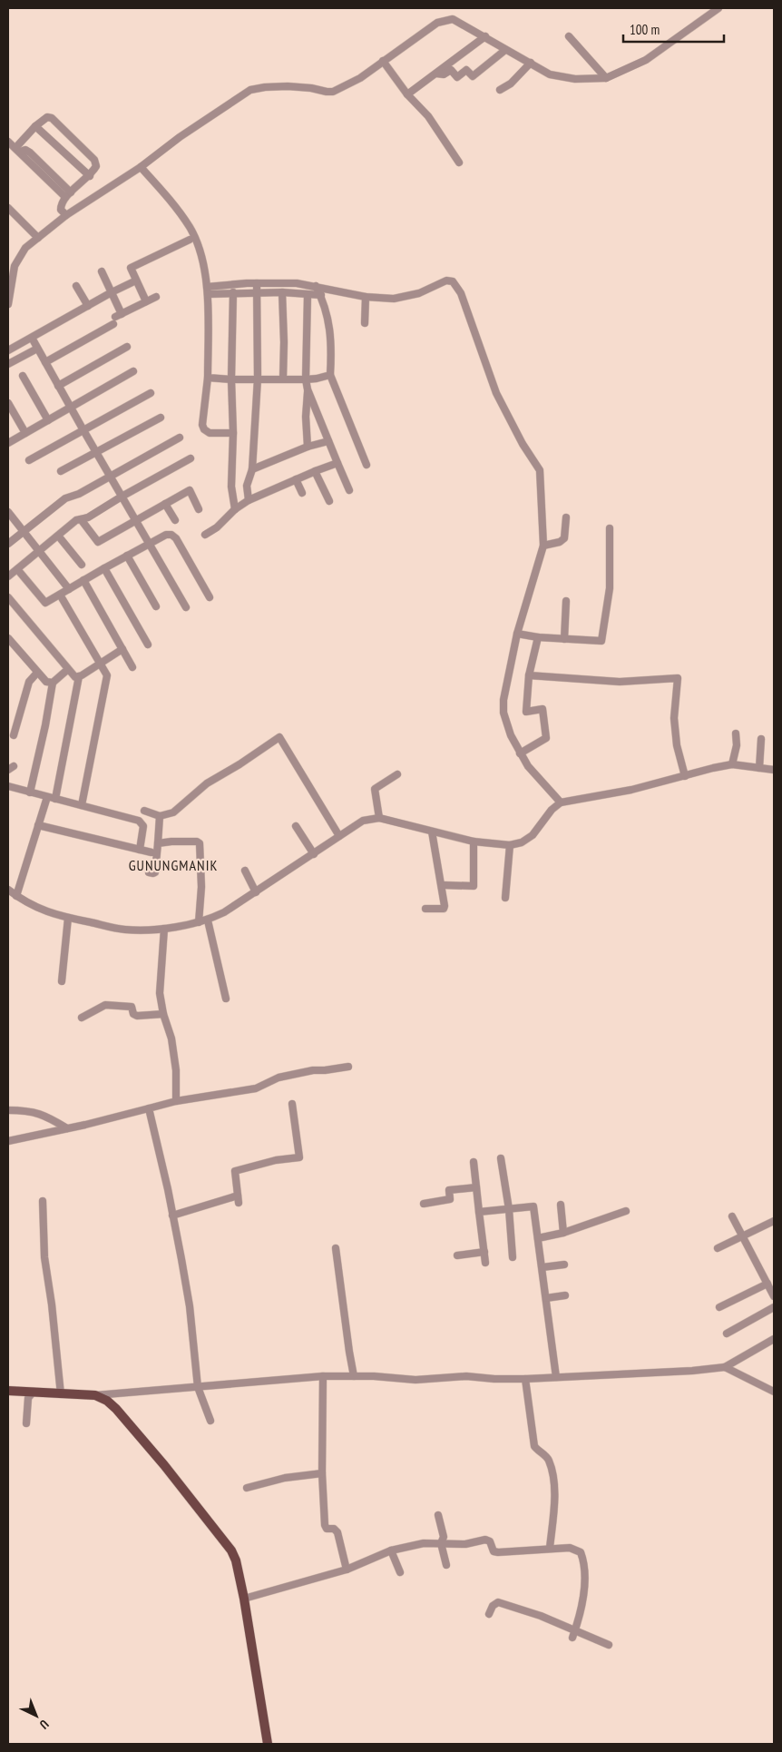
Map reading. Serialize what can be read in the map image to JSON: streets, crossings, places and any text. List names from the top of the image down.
{
  "districts": ["GUNUNGMANIK"],
  "scale_bar": "100 m",
  "north": "bottom right"
}
